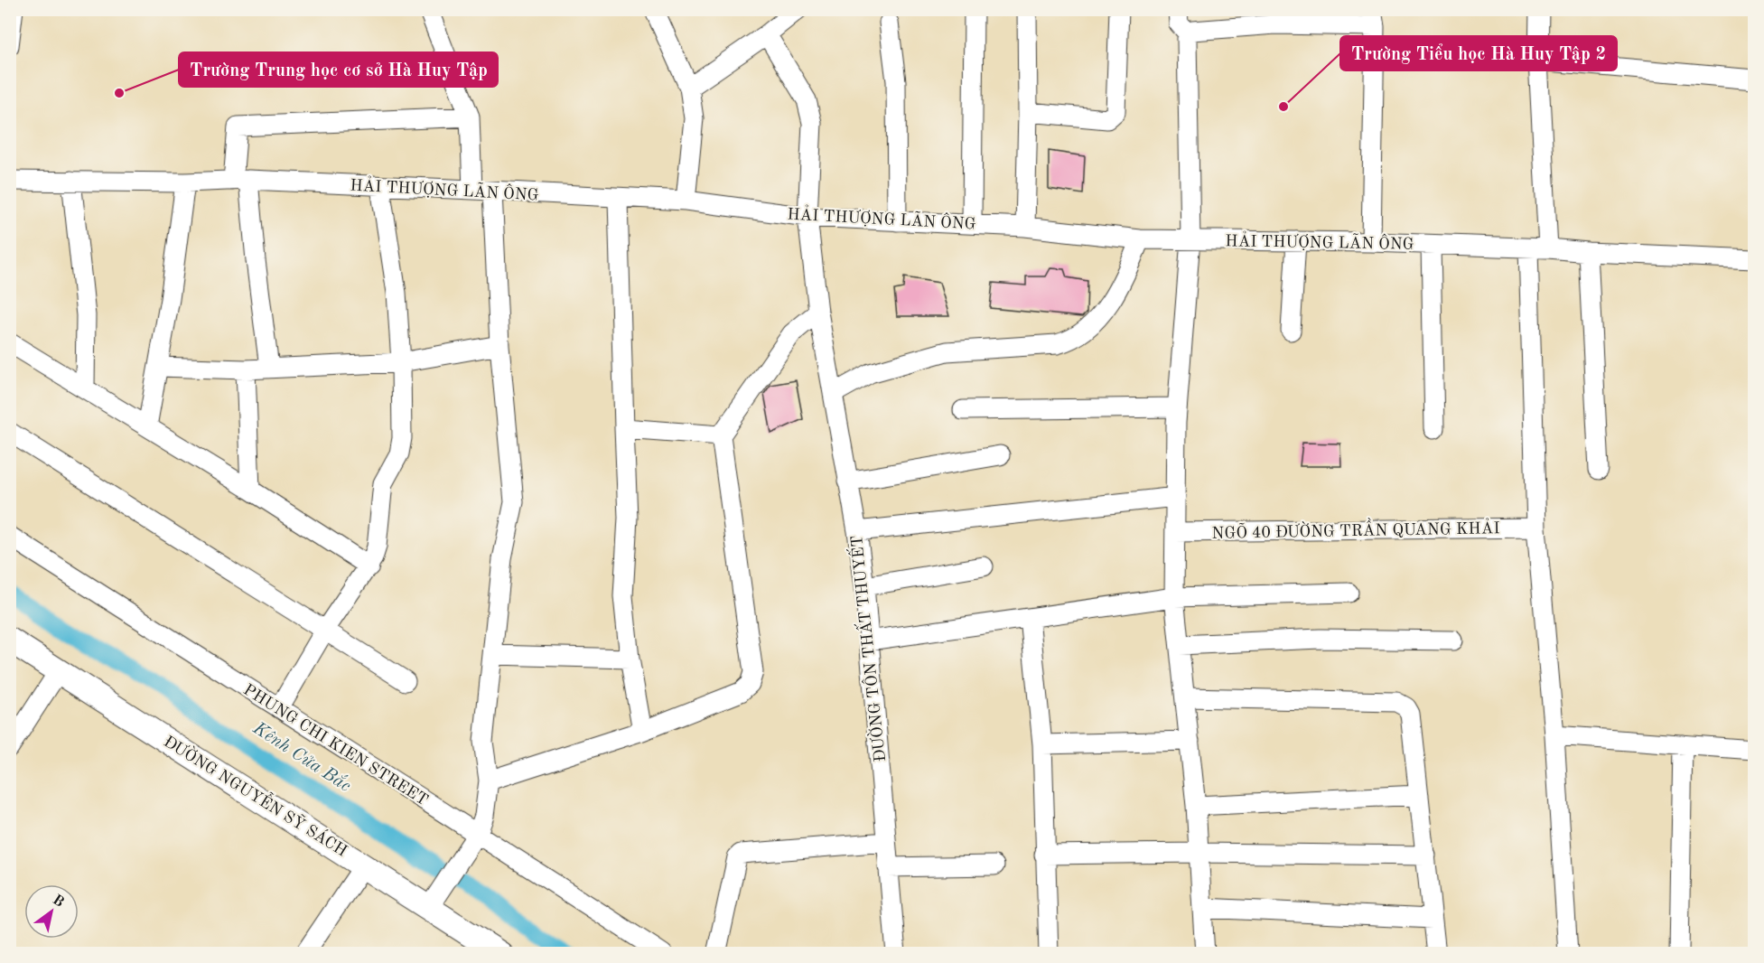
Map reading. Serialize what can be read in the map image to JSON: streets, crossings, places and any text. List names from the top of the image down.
{
  "streets": {
    "main road": ["ĐƯỜNG NGUYỄN SỸ SÁCH"],
    "street": [
      "HẢI THƯỢNG LÃN ÔNG",
      "NGÕ 40 ĐƯỜNG TRẦN QUANG KHẢI",
      "ĐƯỜNG TÔN THẤT THUYẾT",
      "PHUNG CHI KIEN STREET"
    ]
  },
  "crossings": [
    ["HẢI THƯỢNG LÃN ÔNG", "ĐƯỜNG TÔN THẤT THUYẾT"]
  ],
  "water": ["Kênh Cửa Bắc"],
  "places": ["Trường Trung học cơ sở Hà Huy Tập", "Trường Tiểu học Hà Huy Tập 2"],
  "north": "top right"
}
